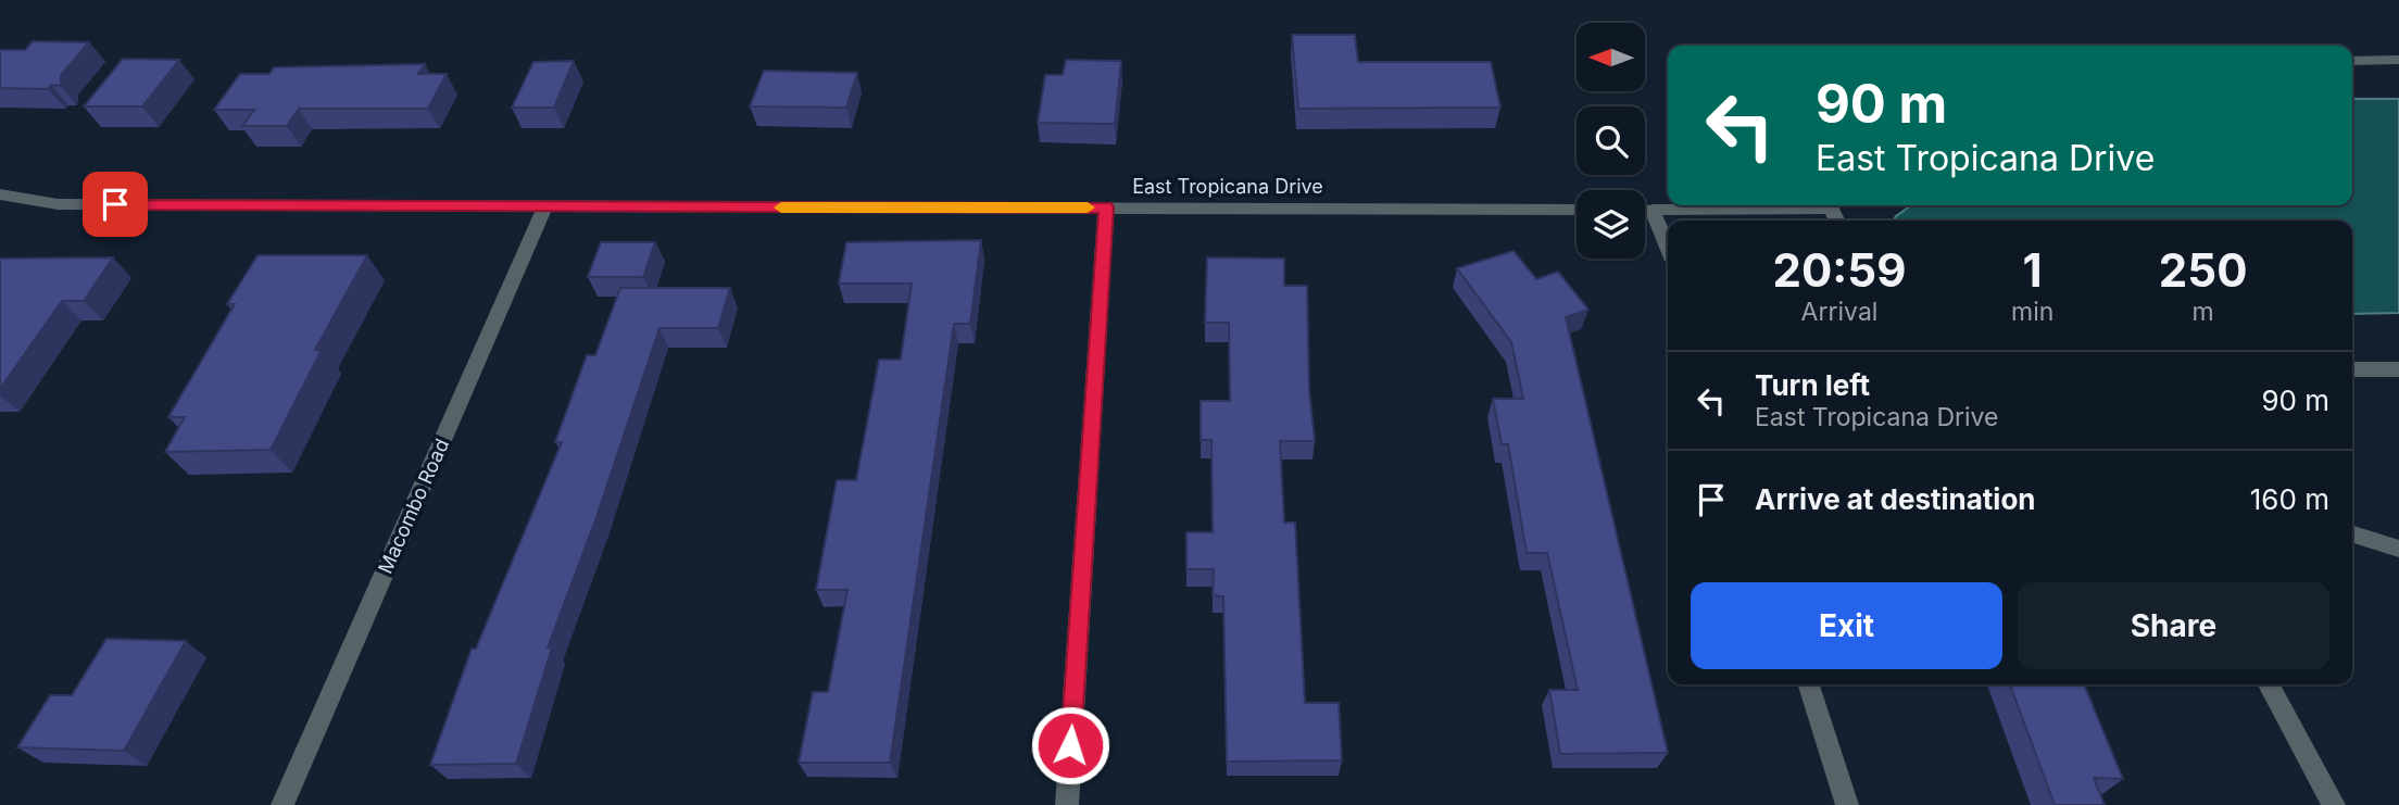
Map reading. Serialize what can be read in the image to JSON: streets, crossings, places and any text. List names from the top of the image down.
{
  "streets": {
    "street": ["East Tropicana Drive", "Macombo Road"]
  },
  "crossings": [
    ["East Tropicana Drive", "Macombo Road"]
  ],
  "north": "left",
  "page": {
    "turn": ["90 m", "East Tropicana Drive"],
    "eta": [
      "20:59",
      "Arrival",
      "1",
      "min",
      "250",
      "m"
    ],
    "list": [
      {
        "name": "Turn left",
        "note": "East Tropicana Drive",
        "value": "90 m"
      },
      {
        "name": "Arrive at destination",
        "value": "160 m"
      }
    ],
    "buttons": ["Exit", "Share"]
  }
}
